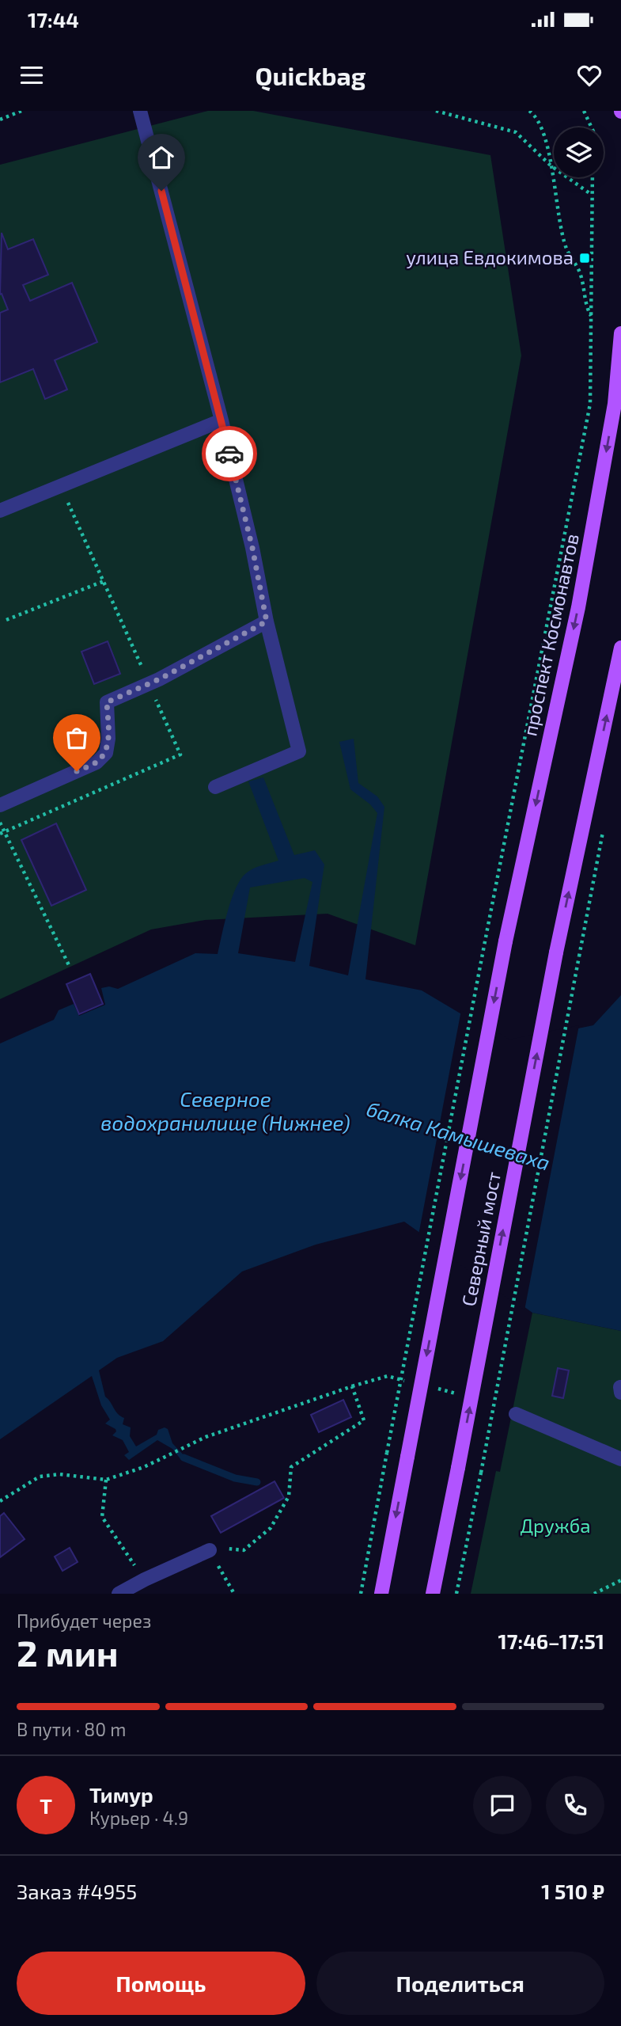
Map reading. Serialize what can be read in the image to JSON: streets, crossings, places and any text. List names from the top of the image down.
{
  "streets": {
    "main road": ["проспект Космонавтов", "Северный мост"]
  },
  "crossings": [
    ["проспект Космонавтов", "Северный мост"]
  ],
  "one_way": ["проспект Космонавтов"],
  "water": ["Северное водохранилище (Нижнее)", "балка Камышеваха"],
  "parks": ["Дружба"],
  "places": {
    "transit": ["улица Евдокимова"]
  },
  "page": {
    "status": "17:44",
    "header": "Quickbag",
    "heading": ["2 мин", "Прибудет через", "17:46–17:51"],
    "panel": [
      "Тимур",
      "Курьер · 4.9",
      "Заказ #4955",
      "1 510 ₽"
    ],
    "bar": "В пути · 80 m",
    "round": "Т",
    "buttons": ["Помощь", "Поделиться"]
  }
}
